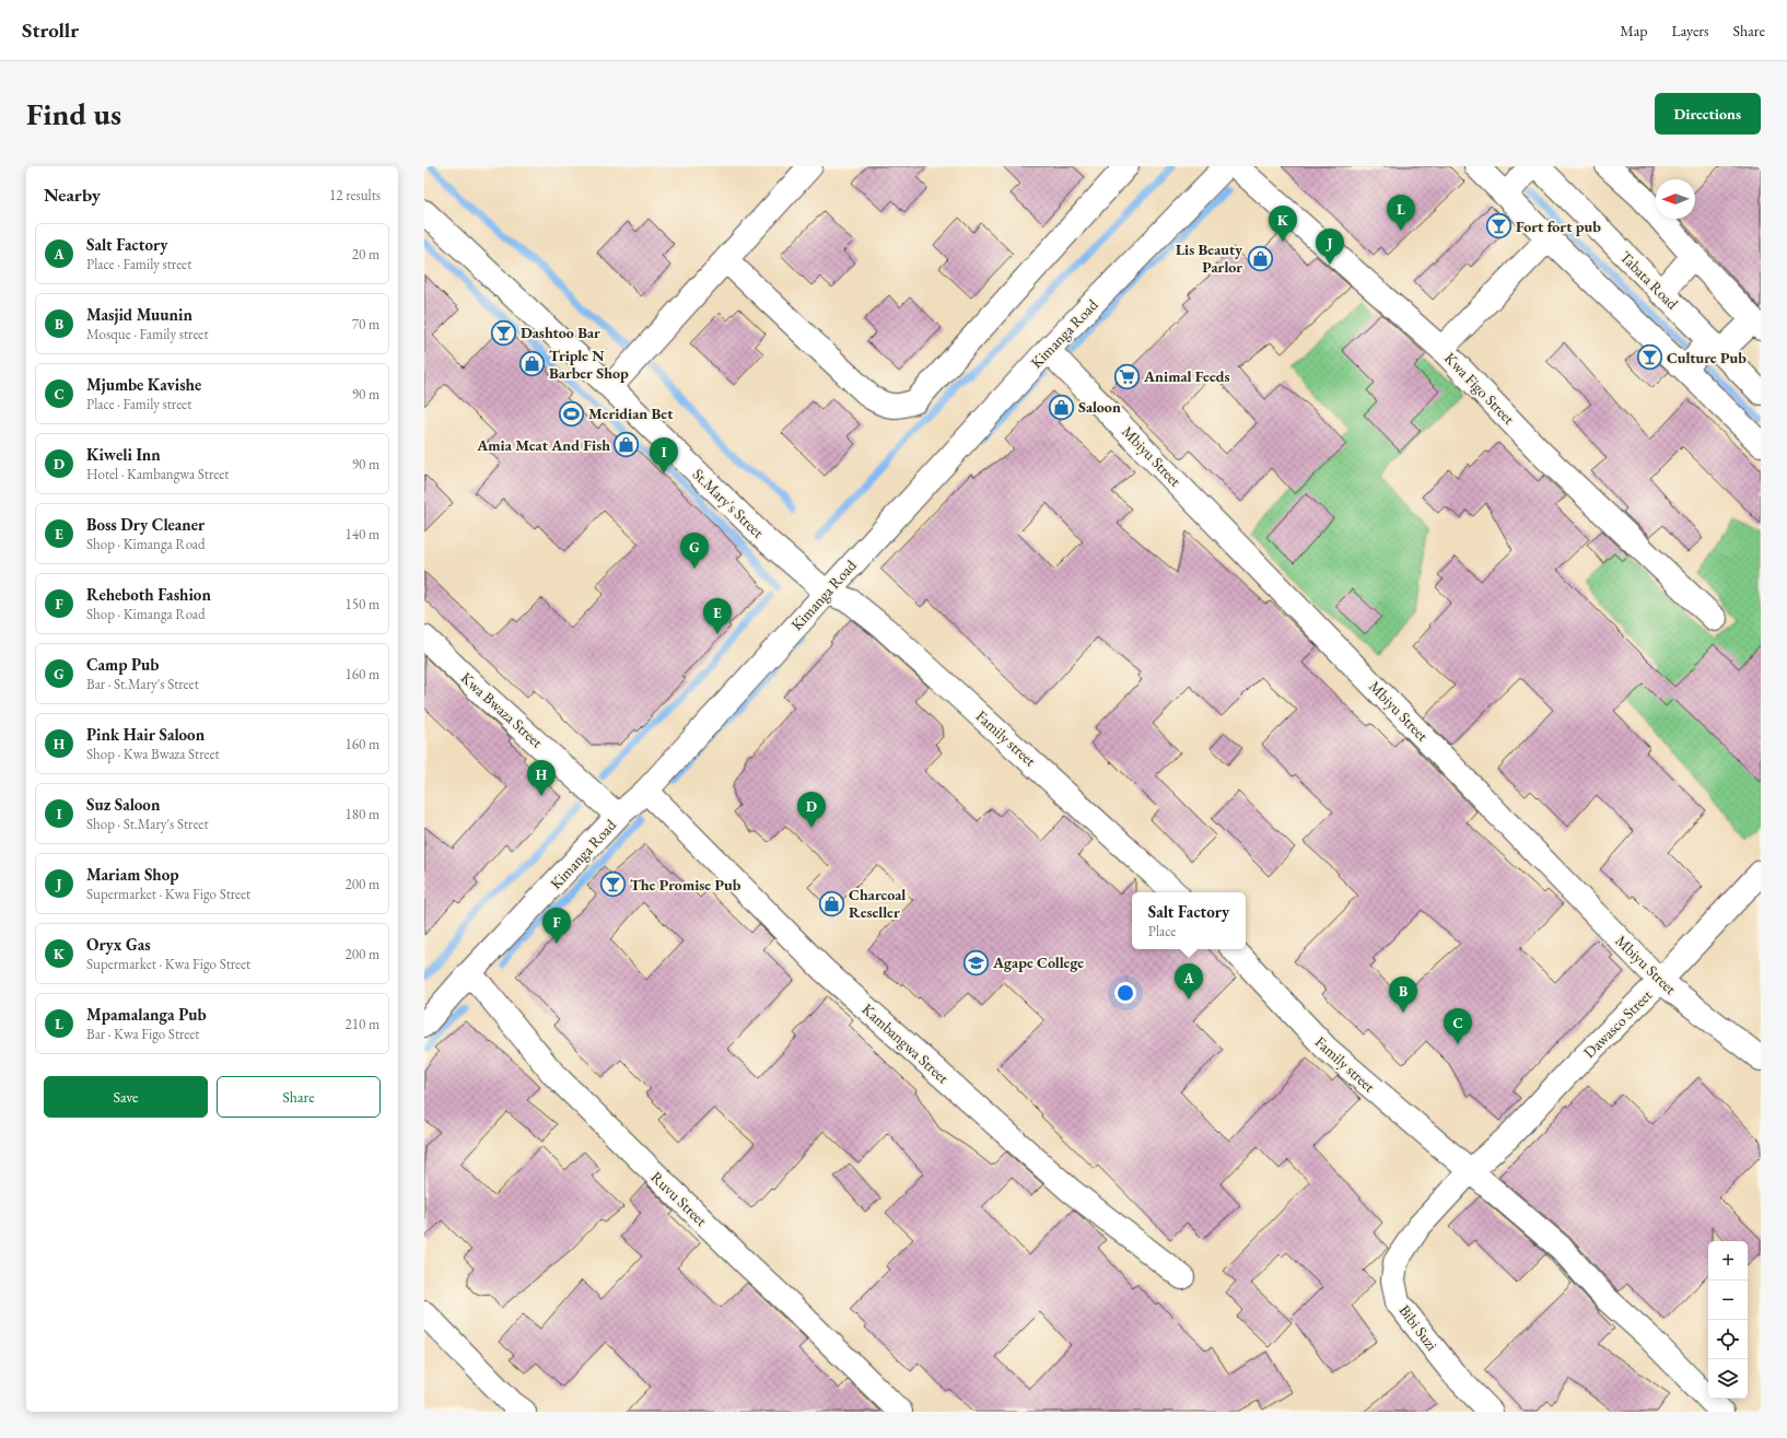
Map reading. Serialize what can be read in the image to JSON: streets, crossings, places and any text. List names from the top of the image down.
{
  "streets": {
    "street": [
      "Tabata Road",
      "Kimanga Road",
      "Kwa Figo Street",
      "Mbiyu Street",
      "St.Mary's Street",
      "Kwa Bwaza Street",
      "Family street",
      "Dawasco Street",
      "Kambangwa Street",
      "Ruvu Street",
      "Bibi Suzi"
    ]
  },
  "crossings": [
    ["Kimanga Road", "Mbiyu Street"],
    ["Kimanga Road", "St.Mary's Street"],
    ["Kimanga Road", "Kwa Bwaza Street"],
    ["Kimanga Road", "Family street"],
    ["Kimanga Road", "Kambangwa Street"],
    ["Kimanga Road", "Ruvu Street"],
    ["Mbiyu Street", "Dawasco Street"],
    ["St.Mary's Street", "Family street"],
    ["Family street", "Dawasco Street"],
    ["Family street", "Bibi Suzi"],
    ["Dawasco Street", "Bibi Suzi"]
  ],
  "places": {
    "bar": [
      "Fort fort pub",
      "Dashtoo Bar",
      "Culture Pub",
      "The Promise Pub"
    ],
    "shop": [
      "Lis Beauty Parlor",
      "Triple N Barber Shop",
      "Saloon",
      "Amia Meat And Fish",
      "Charcoal Reseller"
    ],
    "supermarket": ["Animal Feeds"],
    "sports": ["Meridian Bet"],
    "school or university": ["Agape College"]
  },
  "north": "left",
  "page": {
    "header": "Strollr",
    "nav": ["Map", "Layers", "Share"],
    "buttons": [
      "Directions",
      ["Save", "Share"]
    ],
    "title": "Find us",
    "heading": ["Nearby", "12 results"],
    "pins": [
      "L",
      "K",
      "J",
      "I",
      "G",
      "E",
      "H",
      "D",
      "F",
      "A",
      "B",
      "C"
    ],
    "list": [
      {
        "mark": "A",
        "name": "Salt Factory",
        "note": "Place · Family street",
        "value": "20 m"
      },
      {
        "mark": "B",
        "name": "Masjid Muunin",
        "note": "Mosque · Family street",
        "value": "70 m"
      },
      {
        "mark": "C",
        "name": "Mjumbe Kavishe",
        "note": "Place · Family street",
        "value": "90 m"
      },
      {
        "mark": "D",
        "name": "Kiweli Inn",
        "note": "Hotel · Kambangwa Street",
        "value": "90 m"
      },
      {
        "mark": "E",
        "name": "Boss Dry Cleaner",
        "note": "Shop · Kimanga Road",
        "value": "140 m"
      },
      {
        "mark": "F",
        "name": "Reheboth Fashion",
        "note": "Shop · Kimanga Road",
        "value": "150 m"
      },
      {
        "mark": "G",
        "name": "Camp Pub",
        "note": "Bar · St.Mary's Street",
        "value": "160 m"
      },
      {
        "mark": "H",
        "name": "Pink Hair Saloon",
        "note": "Shop · Kwa Bwaza Street",
        "value": "160 m"
      },
      {
        "mark": "I",
        "name": "Suz Saloon",
        "note": "Shop · St.Mary's Street",
        "value": "180 m"
      },
      {
        "mark": "J",
        "name": "Mariam Shop",
        "note": "Supermarket · Kwa Figo Street",
        "value": "200 m"
      },
      {
        "mark": "K",
        "name": "Oryx Gas",
        "note": "Supermarket · Kwa Figo Street",
        "value": "200 m"
      },
      {
        "mark": "L",
        "name": "Mpamalanga Pub",
        "note": "Bar · Kwa Figo Street",
        "value": "210 m"
      }
    ],
    "popup": ["Salt Factory", "Place"],
    "map_buttons": ["+", "−"]
  }
}
